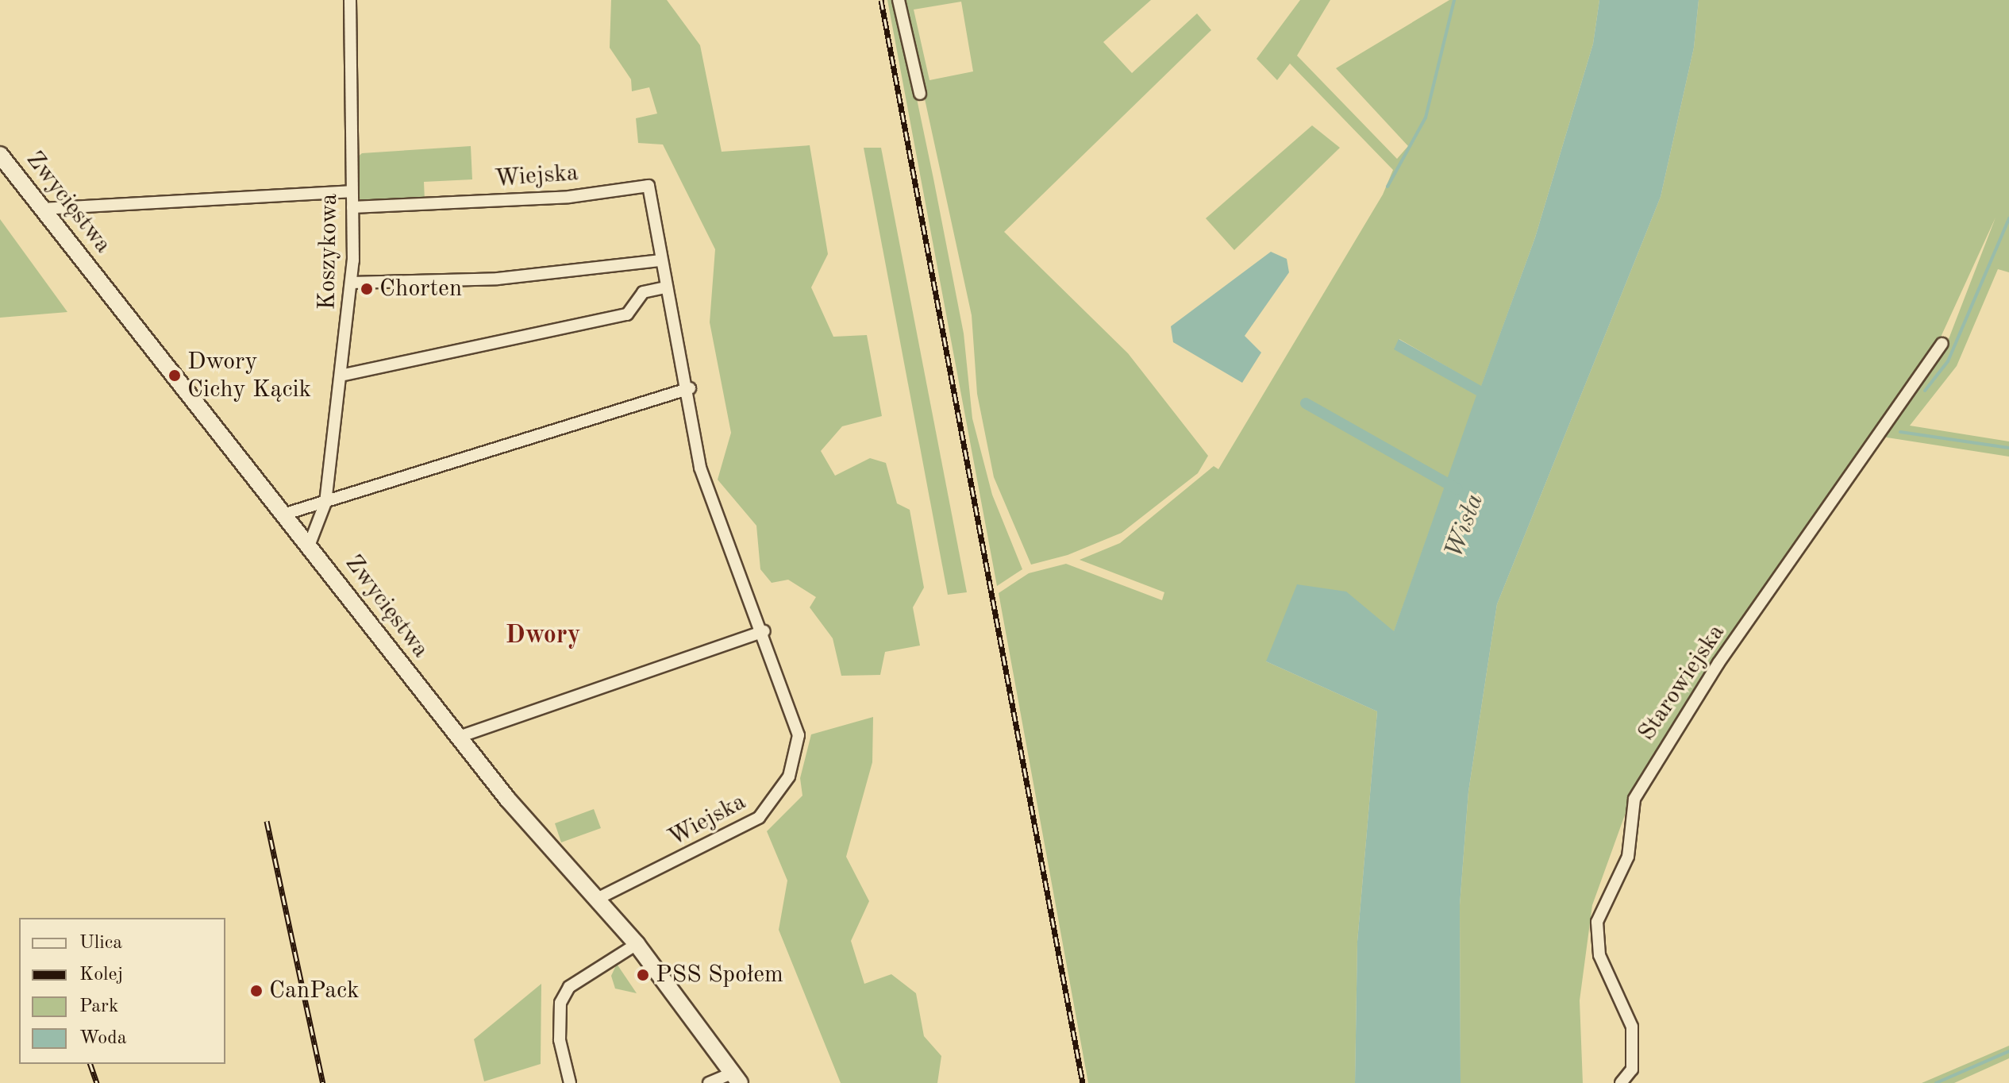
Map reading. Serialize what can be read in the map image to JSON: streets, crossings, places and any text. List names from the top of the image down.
{
  "streets": {
    "street": [
      "Wiejska",
      "Zwycięstwa",
      "Koszykowa",
      "Starowiejska"
    ]
  },
  "crossings": [
    ["Wiejska", "Zwycięstwa"],
    ["Wiejska", "Koszykowa"],
    ["Zwycięstwa", "Koszykowa"]
  ],
  "districts": ["Dwory"],
  "water": ["Wisła"],
  "places": [
    "Chorten",
    "Dwory Cichy Kącik",
    "PSS Społem",
    "CanPack"
  ],
  "legend": [
    "Ulica",
    "Kolej",
    "Park",
    "Woda"
  ]
}
